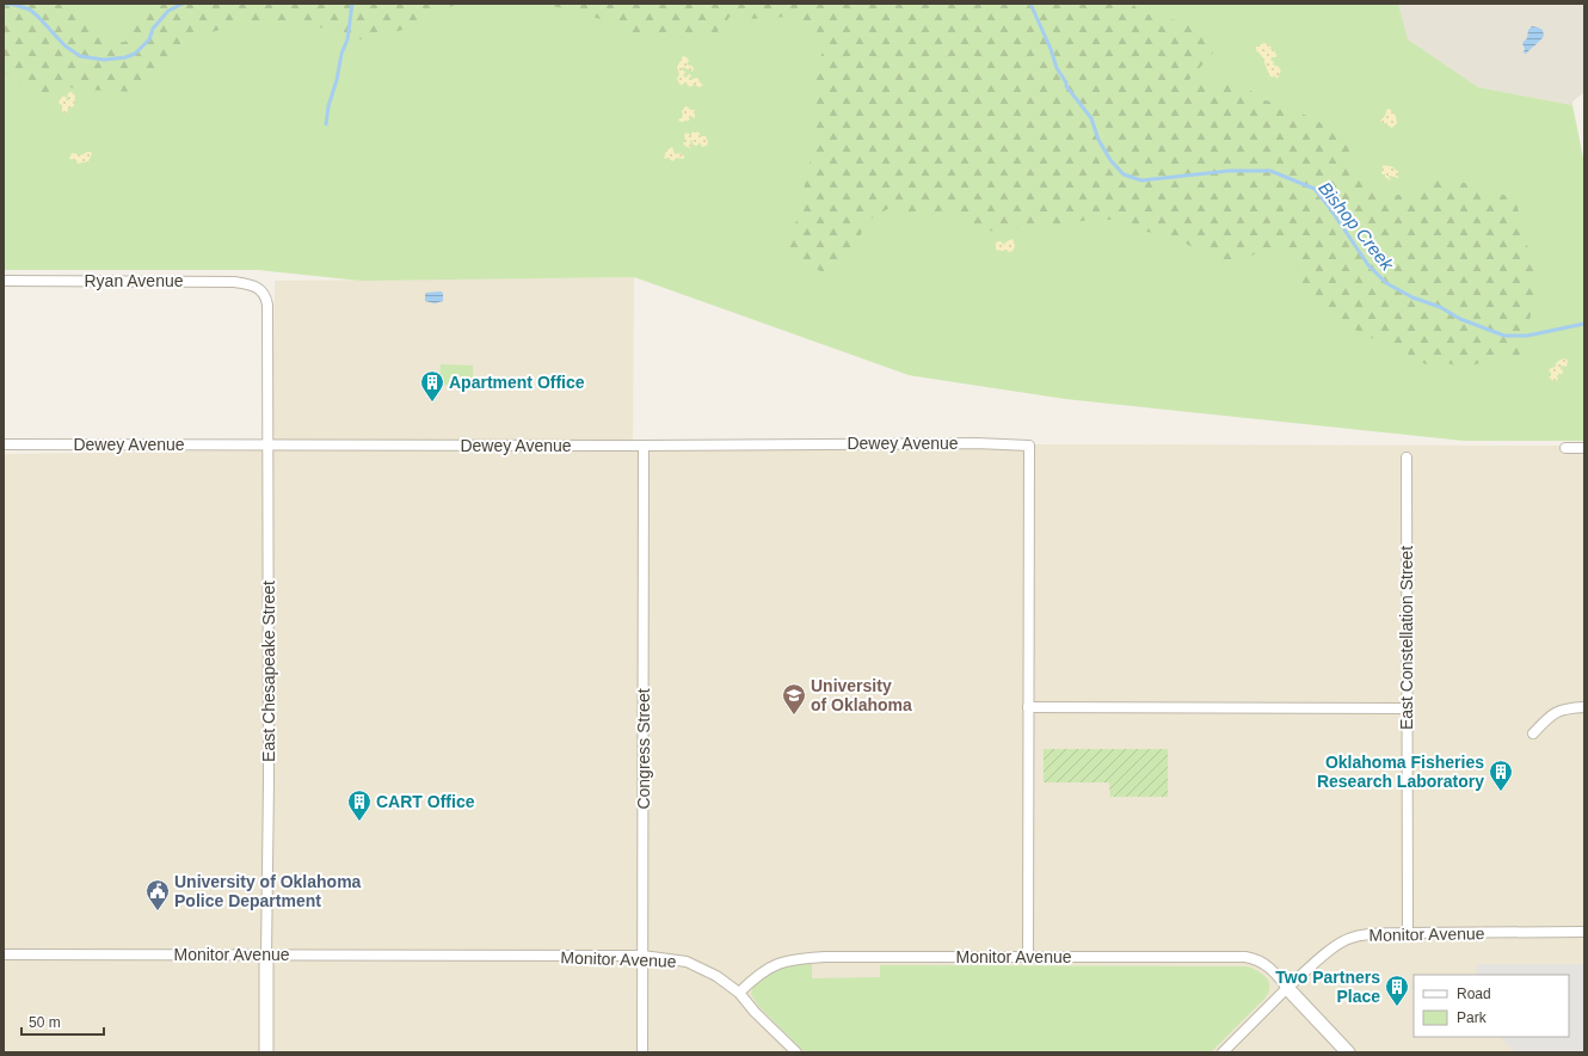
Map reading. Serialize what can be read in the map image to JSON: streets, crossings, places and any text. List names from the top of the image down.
{
  "streets": {
    "street": [
      "Ryan Avenue",
      "Dewey Avenue",
      "East Constellation Street",
      "East Chesapeake Street",
      "Congress Street",
      "Monitor Avenue"
    ]
  },
  "crossings": [
    ["Ryan Avenue", "East Chesapeake Street"],
    ["Dewey Avenue", "East Chesapeake Street"],
    ["Dewey Avenue", "Congress Street"],
    ["East Constellation Street", "Monitor Avenue"],
    ["East Chesapeake Street", "Monitor Avenue"],
    ["Congress Street", "Monitor Avenue"]
  ],
  "water": ["Bishop Creek"],
  "places": {
    "building": [
      "Apartment Office",
      "Oklahoma Fisheries Research Laboratory",
      "CART Office",
      "Two Partners Place"
    ],
    "school or university": ["University of Oklahoma"],
    "public building": ["University of Oklahoma Police Department"]
  },
  "legend": ["Road", "Park"],
  "scale_bar": "50 m"
}
